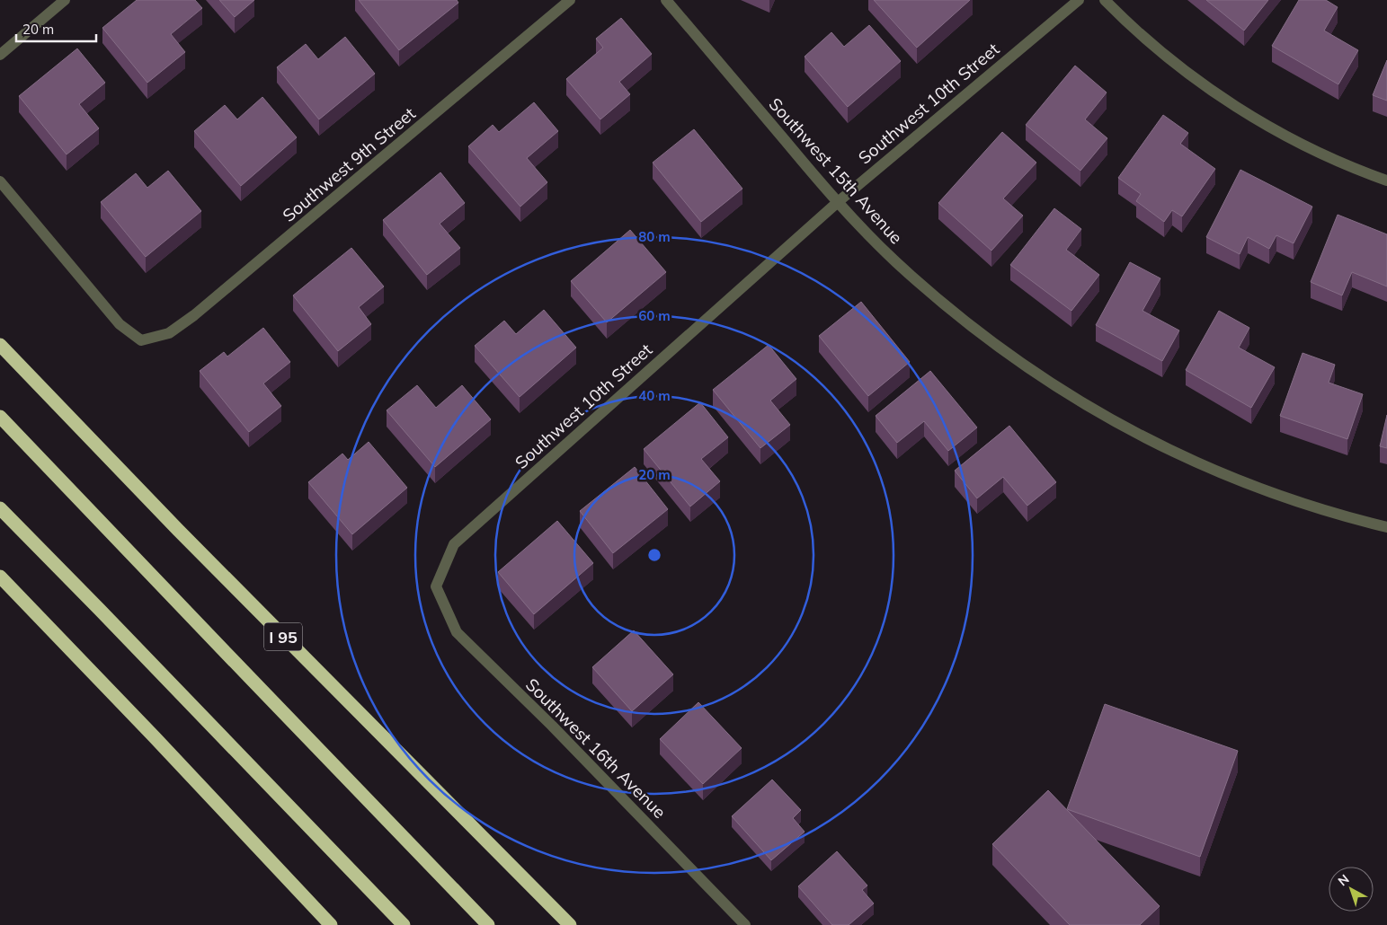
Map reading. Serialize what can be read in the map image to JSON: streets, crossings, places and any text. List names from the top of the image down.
{
  "streets": {
    "highway": ["I 95"],
    "street": [
      "Southwest 10th Street",
      "Southwest 9th Street",
      "Southwest 15th Avenue",
      "Southwest 16th Avenue"
    ]
  },
  "crossings": [
    ["Southwest 10th Street", "Southwest 15th Avenue"],
    ["Southwest 10th Street", "Southwest 16th Avenue"]
  ],
  "scale_bar": "20 m",
  "north": "top left",
  "rings": [
    "80 m",
    "60 m",
    "40 m",
    "20 m"
  ]
}
